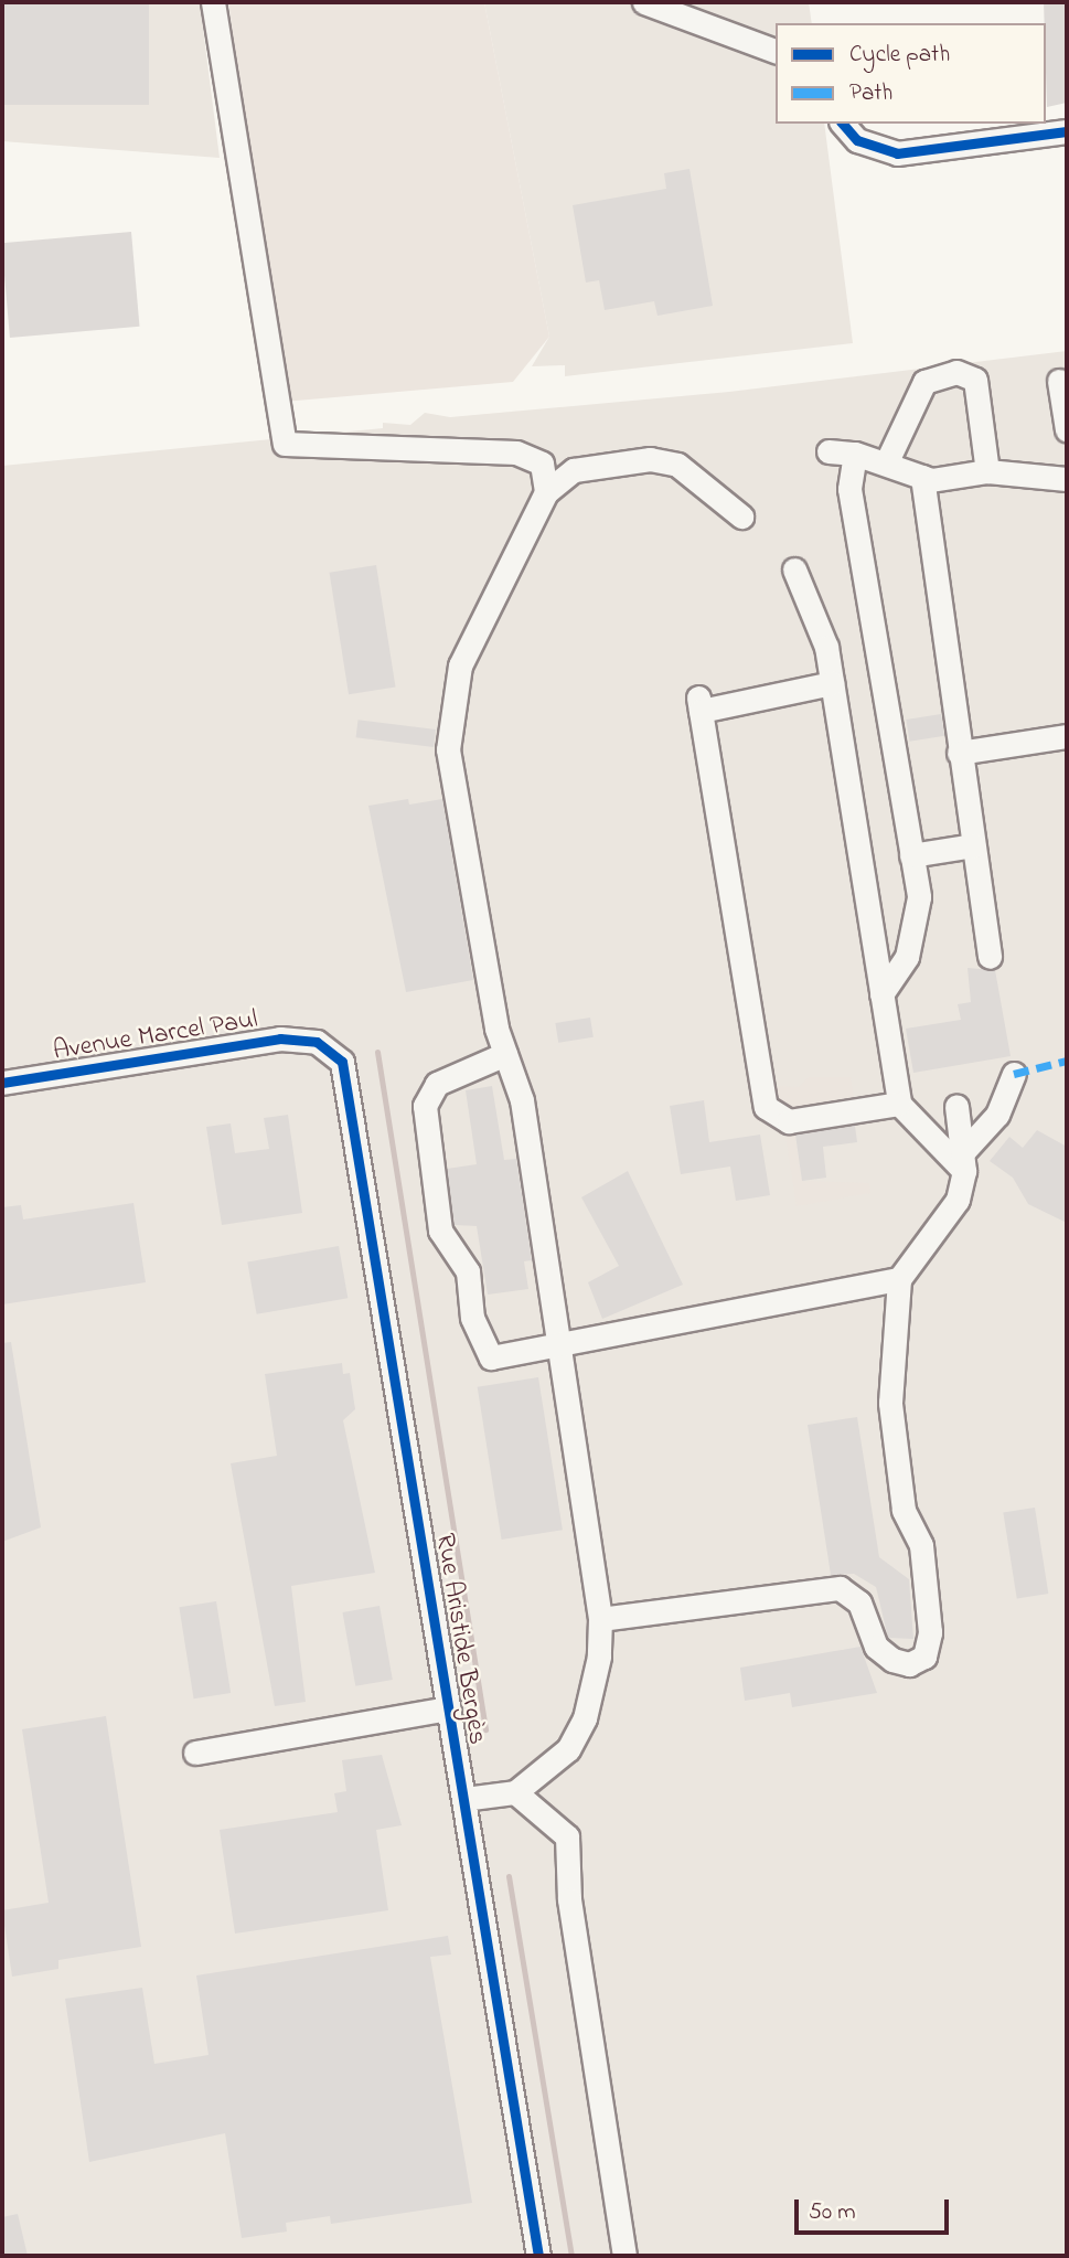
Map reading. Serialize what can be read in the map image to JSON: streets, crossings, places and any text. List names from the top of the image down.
{
  "streets": {
    "street": ["Avenue Marcel Paul", "Rue Aristide Bergès"]
  },
  "crossings": [
    ["Avenue Marcel Paul", "Rue Aristide Bergès"]
  ],
  "legend": ["Cycle path", "Path"],
  "scale_bar": "50 m"
}
